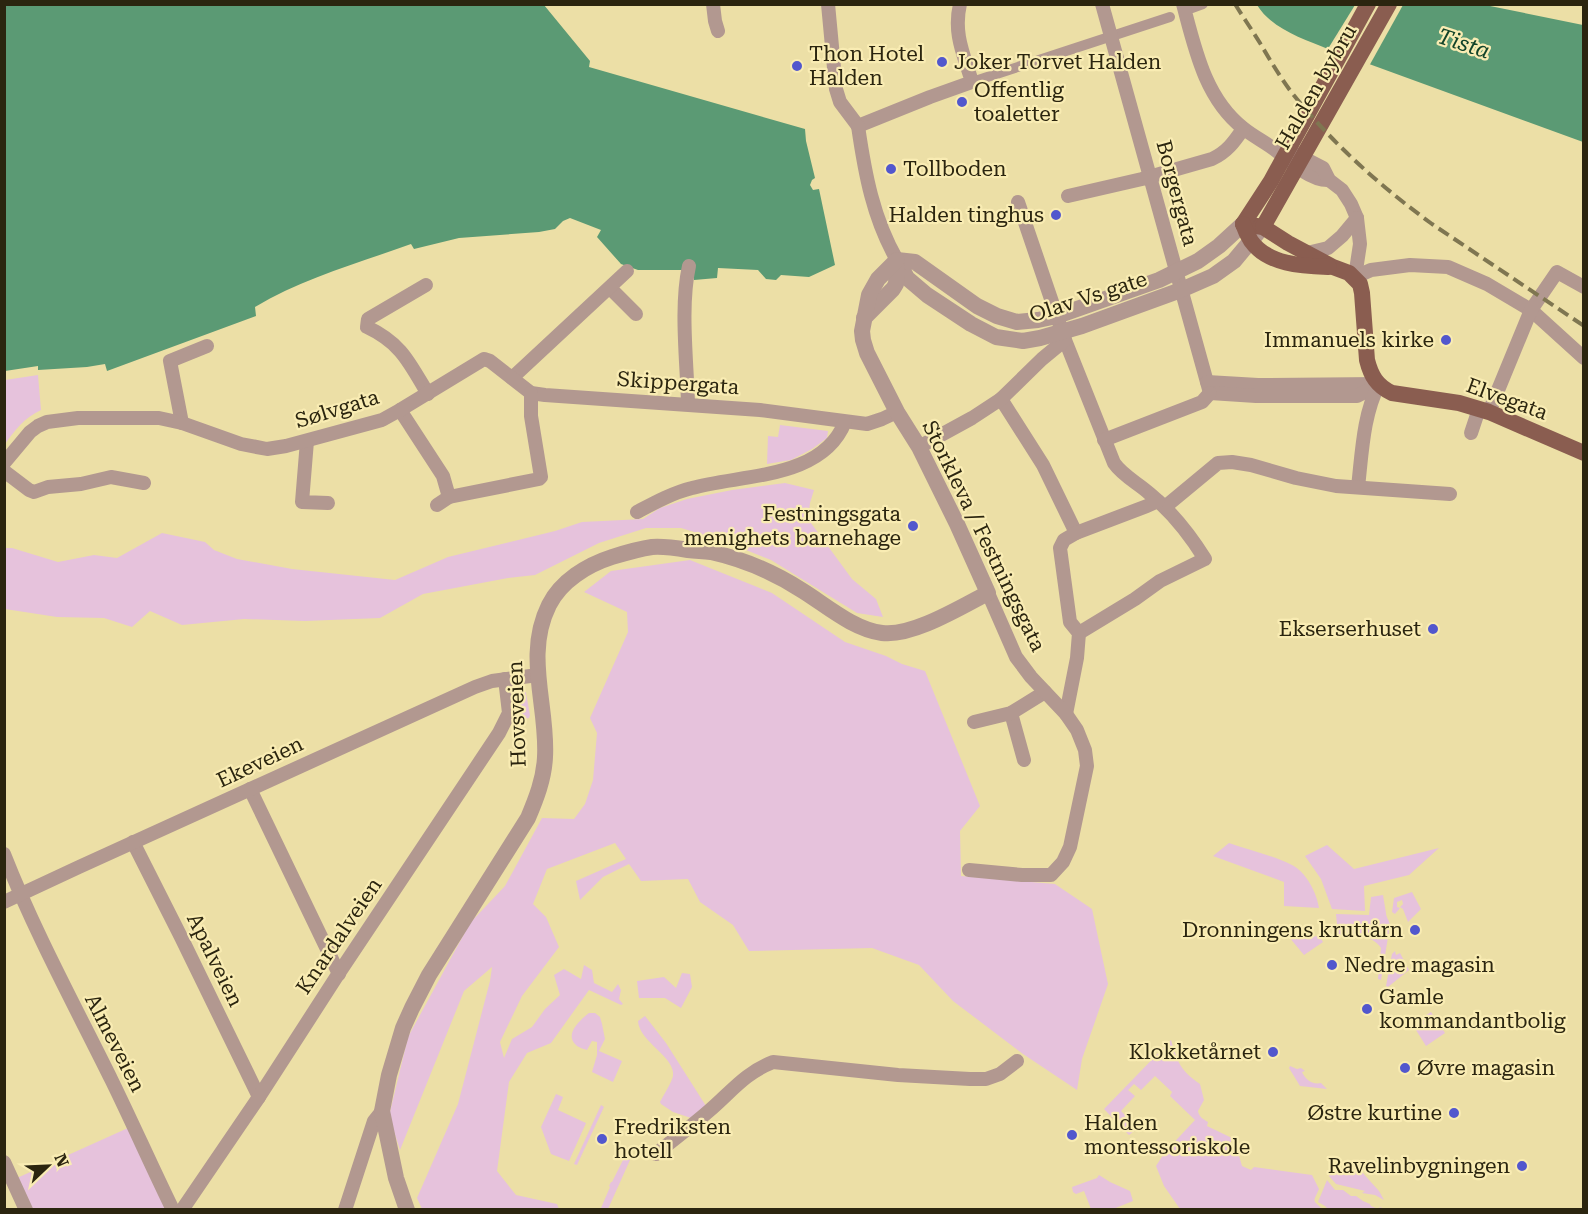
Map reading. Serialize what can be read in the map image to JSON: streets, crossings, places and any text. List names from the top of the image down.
{
  "streets": {
    "main road": ["Halden bybru", "Olav Vs gate", "Elvegata"],
    "street": [
      "Borgergata",
      "Skippergata",
      "Sølvgata",
      "Storkleva / Festningsgata",
      "Hovsveien",
      "Ekeveien",
      "Knardalveien",
      "Apalveien",
      "Almeveien"
    ]
  },
  "crossings": [
    ["Halden bybru", "Olav Vs gate"],
    ["Borgergata", "Olav Vs gate"],
    ["Olav Vs gate", "Storkleva / Festningsgata"],
    ["Skippergata", "Storkleva / Festningsgata"],
    ["Storkleva / Festningsgata", "Hovsveien"],
    ["Hovsveien", "Ekeveien"],
    ["Ekeveien", "Knardalveien"],
    ["Ekeveien", "Apalveien"],
    ["Ekeveien", "Almeveien"],
    ["Knardalveien", "Apalveien"]
  ],
  "water": ["Tista"],
  "places": [
    "Joker Torvet Halden",
    "Thon Hotel Halden",
    "Offentlig toaletter",
    "Tollboden",
    "Halden tinghus",
    "Immanuels kirke",
    "Festningsgata menighets barnehage",
    "Ekserserhuset",
    "Dronningens kruttårn",
    "Nedre magasin",
    "Gamle kommandantbolig",
    "Klokketårnet",
    "Øvre magasin",
    "Østre kurtine",
    "Halden montessoriskole",
    "Fredriksten hotell",
    "Ravelinbygningen"
  ],
  "north": "top right"
}
